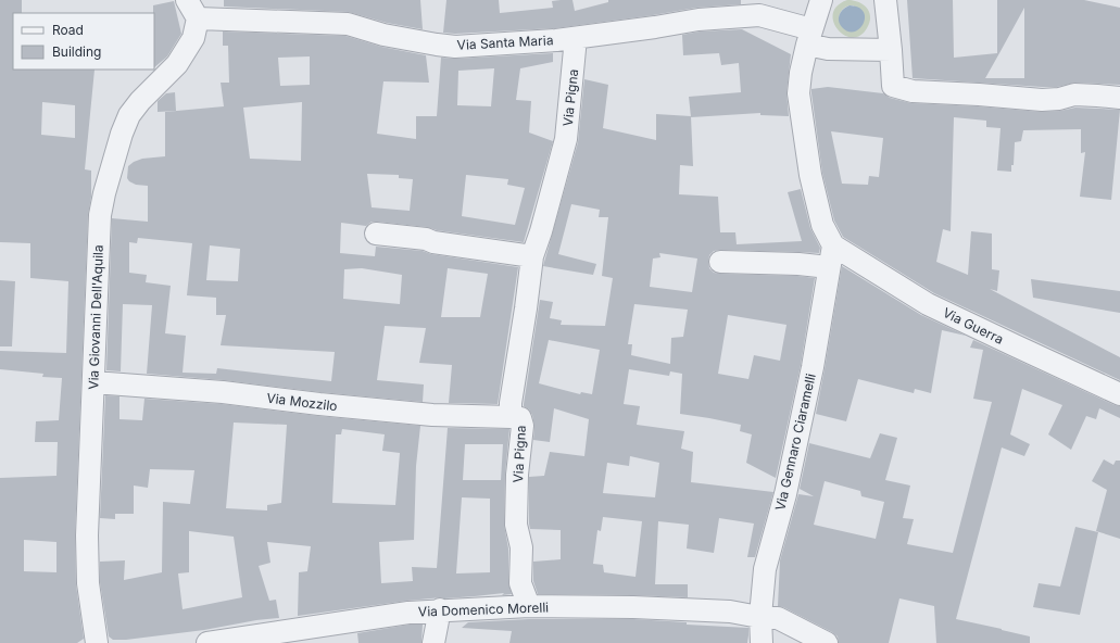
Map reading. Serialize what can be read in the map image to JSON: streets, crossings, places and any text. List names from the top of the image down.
{
  "streets": {
    "street": [
      "Via Santa Maria",
      "Via Pigna",
      "Via Giovanni Dell'Aquila",
      "Via Guerra",
      "Via Mozzilo",
      "Via Gennaro Ciaramelli",
      "Via Domenico Morelli"
    ]
  },
  "crossings": [
    ["Via Santa Maria", "Via Pigna"],
    ["Via Santa Maria", "Via Giovanni Dell'Aquila"],
    ["Via Pigna", "Via Mozzilo"],
    ["Via Pigna", "Via Domenico Morelli"],
    ["Via Giovanni Dell'Aquila", "Via Mozzilo"],
    ["Via Guerra", "Via Gennaro Ciaramelli"],
    ["Via Gennaro Ciaramelli", "Via Domenico Morelli"]
  ],
  "legend": ["Road", "Building"]
}
